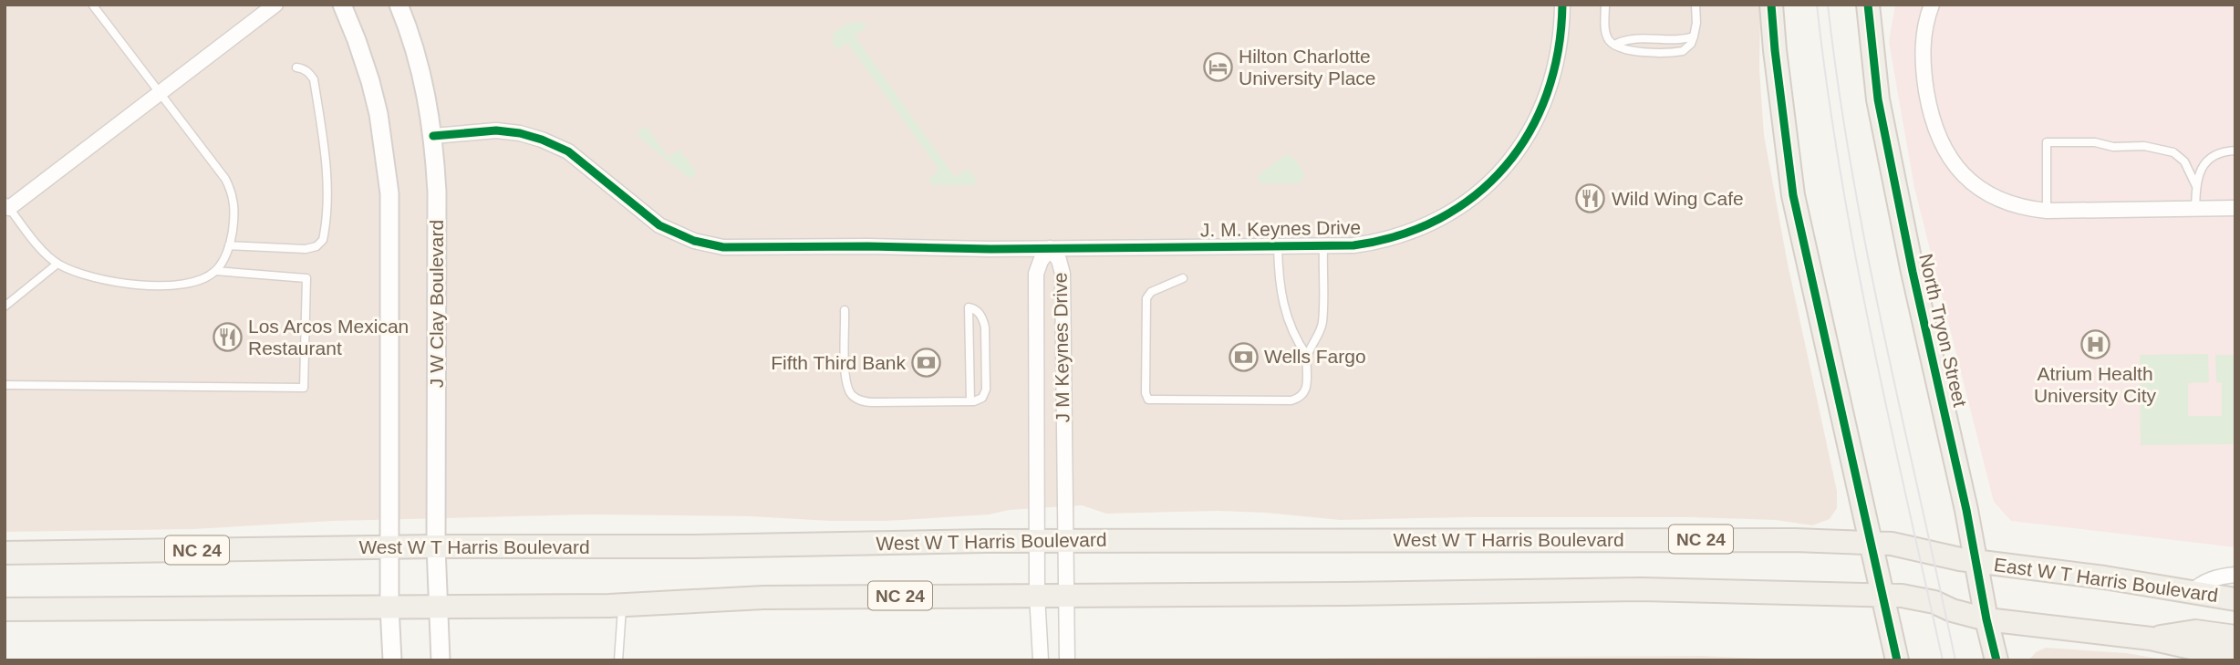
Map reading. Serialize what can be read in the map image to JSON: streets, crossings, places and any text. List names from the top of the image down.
{
  "streets": {
    "main road": [
      "North Tryon Street",
      "NC 24",
      "West W T Harris Boulevard",
      "East W T Harris Boulevard"
    ],
    "street": ["J. M. Keynes Drive", "J W Clay Boulevard", "J M Keynes Drive"]
  },
  "crossings": [
    ["J. M. Keynes Drive", "J W Clay Boulevard"],
    ["J. M. Keynes Drive", "J M Keynes Drive"],
    ["J W Clay Boulevard", "NC 24"],
    ["J W Clay Boulevard", "West W T Harris Boulevard"],
    ["North Tryon Street", "NC 24"],
    ["North Tryon Street", "West W T Harris Boulevard"],
    ["North Tryon Street", "East W T Harris Boulevard"],
    ["J M Keynes Drive", "NC 24"],
    ["J M Keynes Drive", "West W T Harris Boulevard"],
    ["West W T Harris Boulevard", "East W T Harris Boulevard"]
  ],
  "places": {
    "hotel": ["Hilton Charlotte University Place"],
    "restaurant": ["Wild Wing Cafe", "Los Arcos Mexican Restaurant"],
    "hospital": ["Atrium Health University City"],
    "bank": ["Wells Fargo", "Fifth Third Bank"]
  }
}
